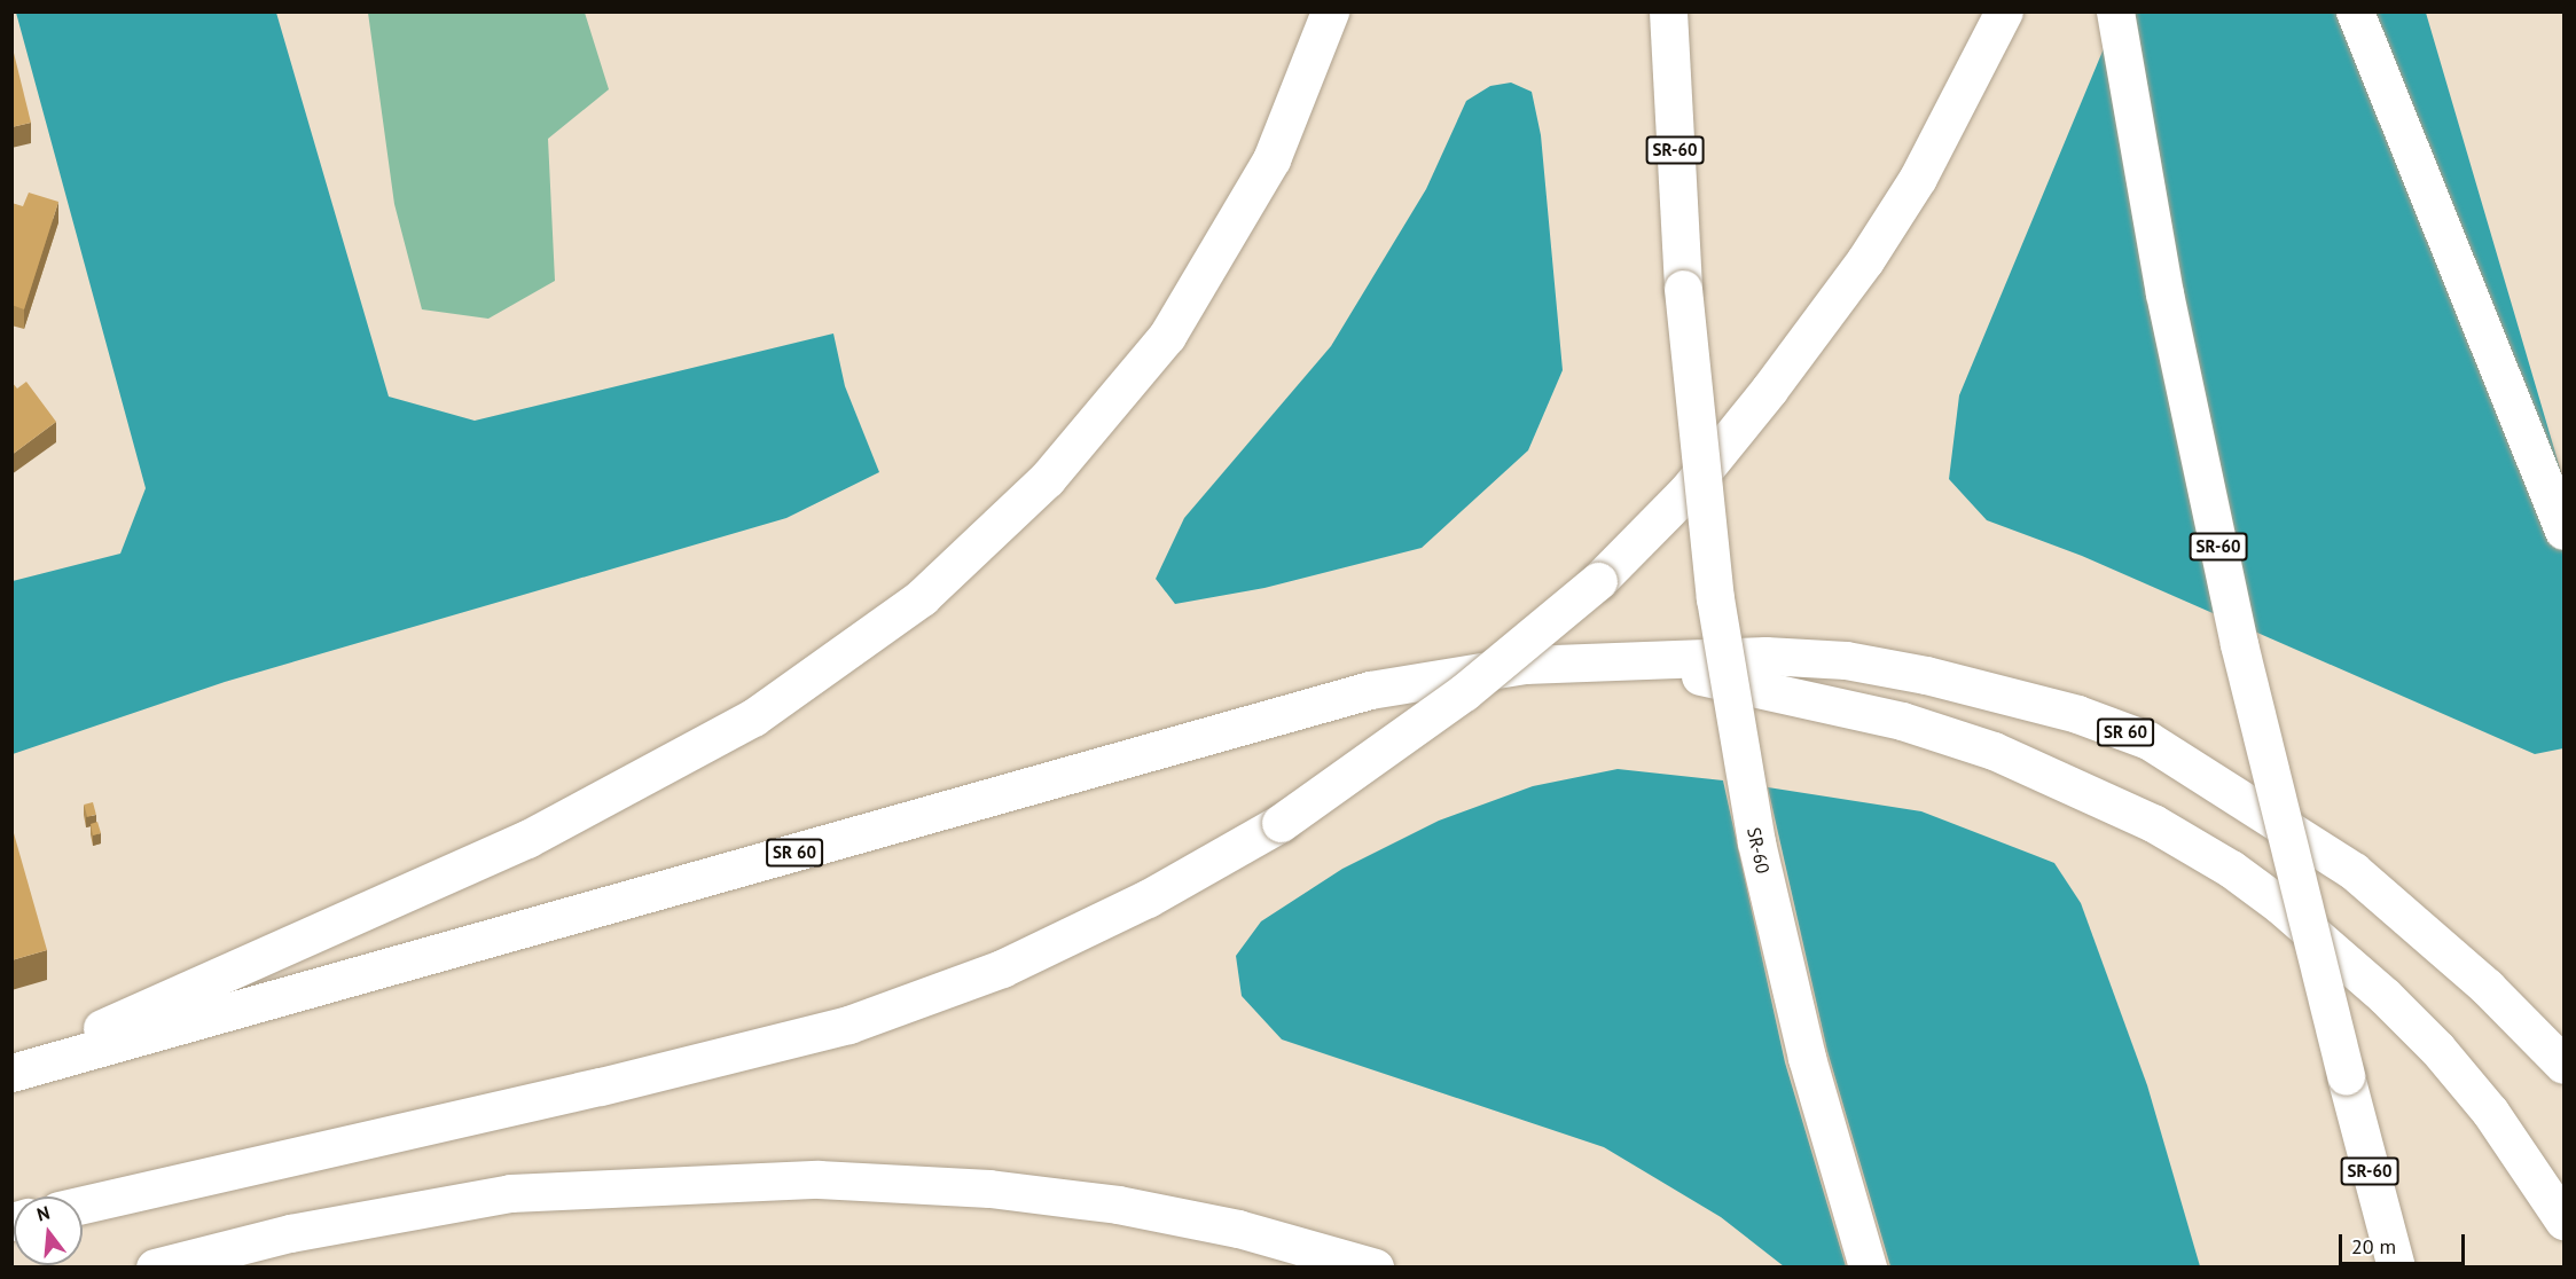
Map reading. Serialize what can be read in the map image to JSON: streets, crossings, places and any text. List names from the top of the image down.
{
  "streets": {
    "highway": ["SR-60", "SR 60"]
  },
  "scale_bar": "20 m",
  "north": "top"
}
